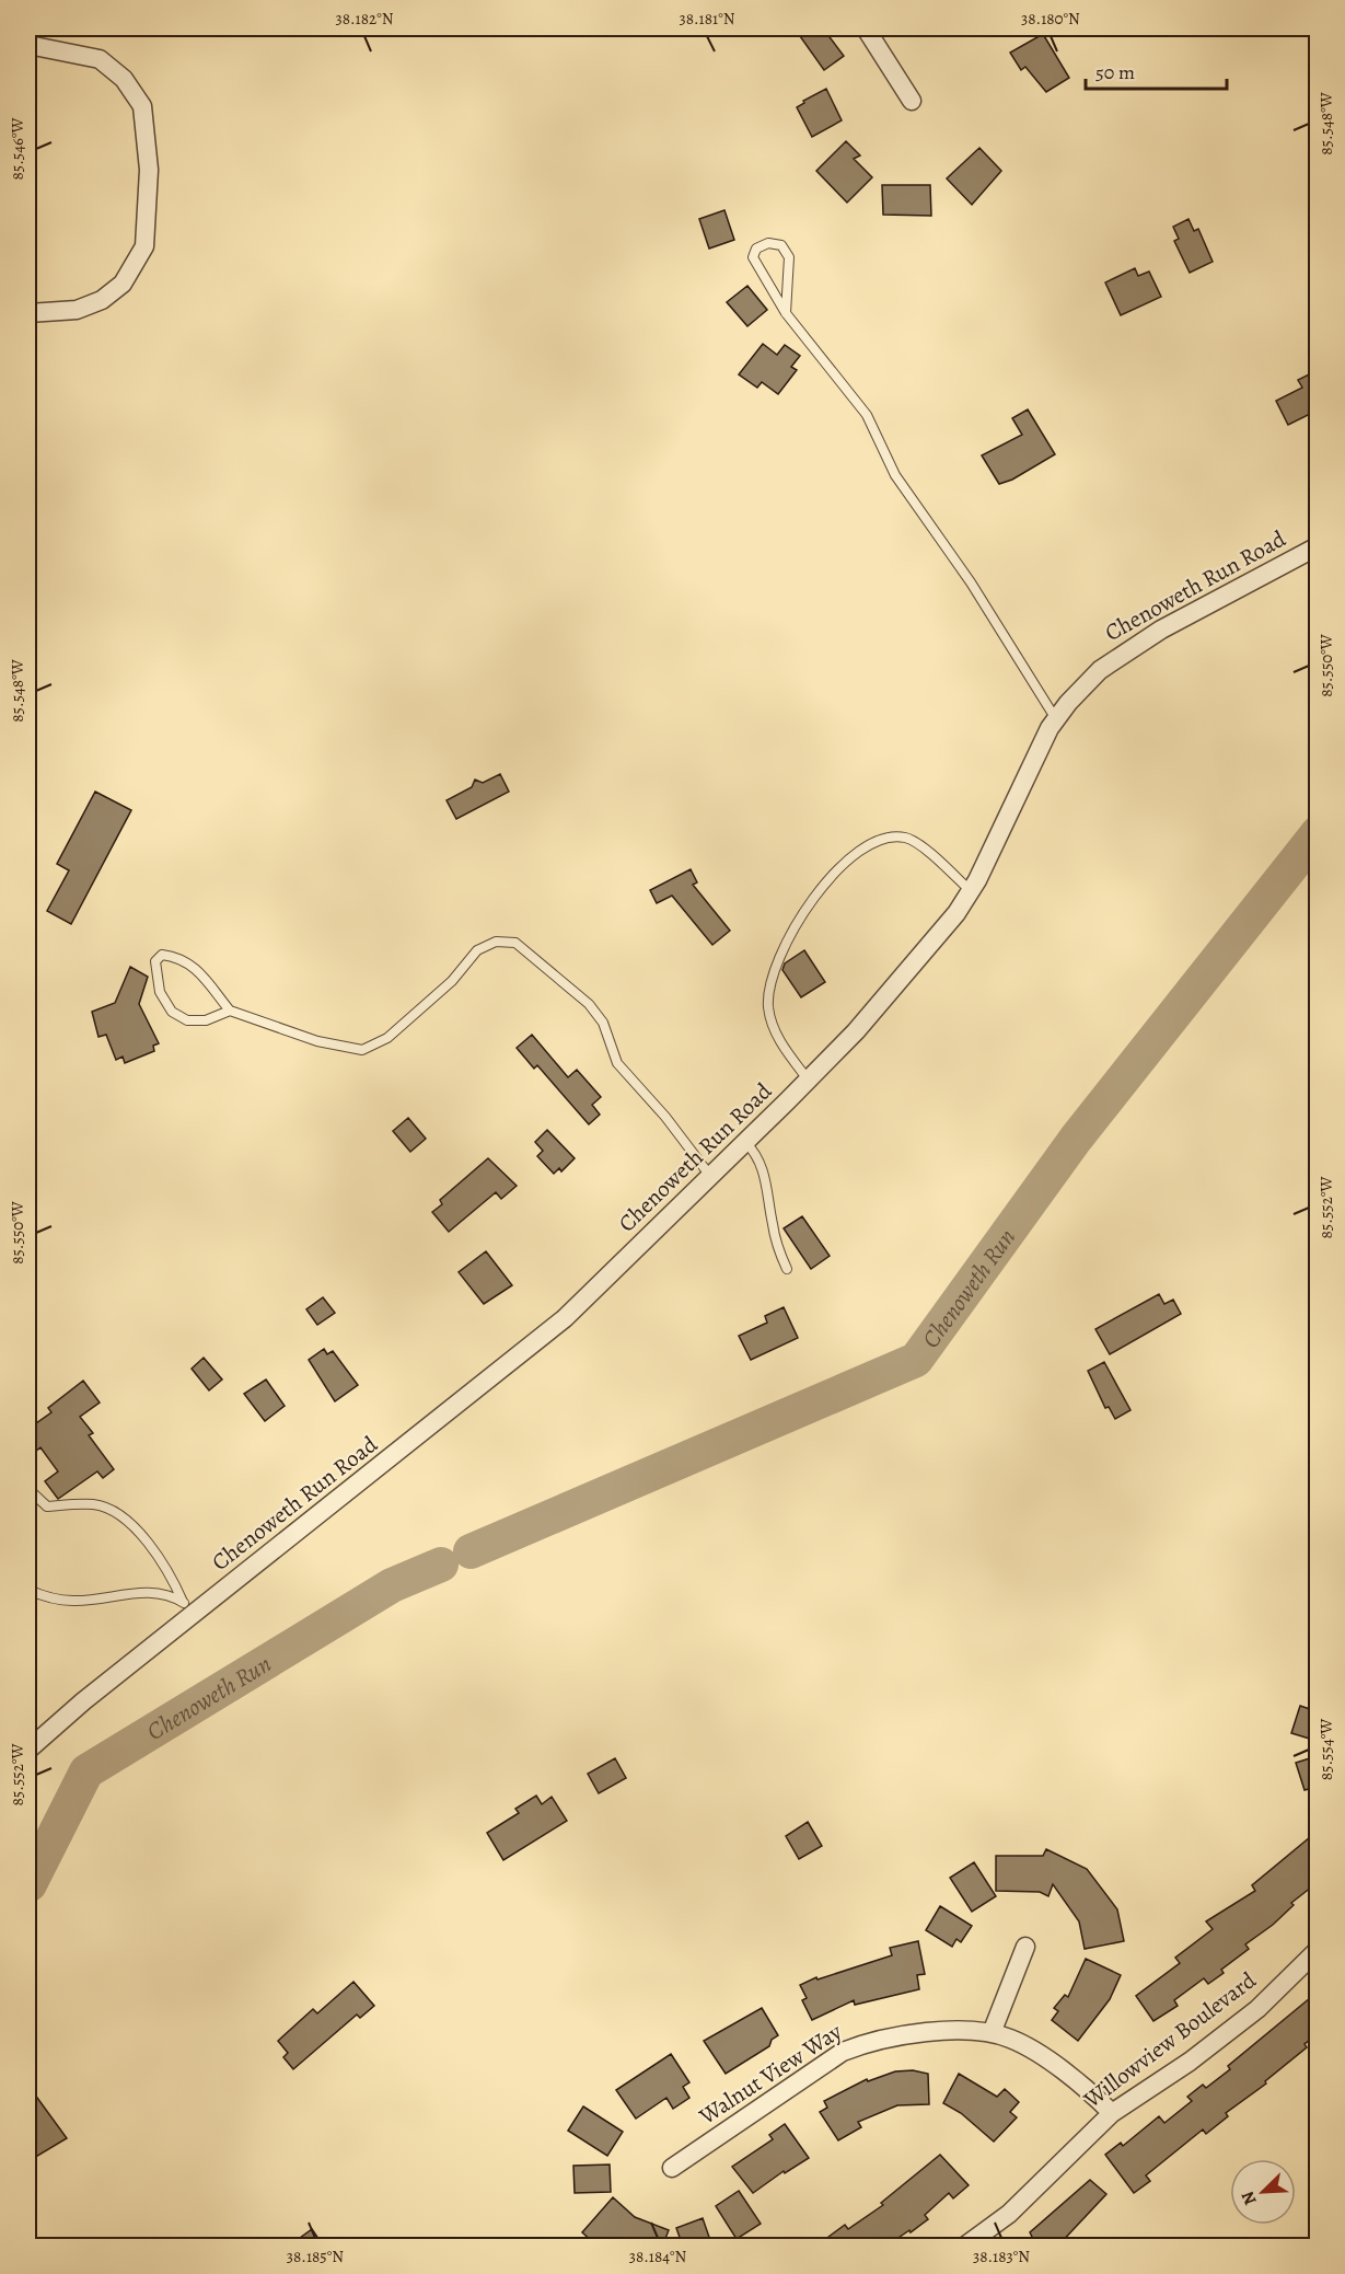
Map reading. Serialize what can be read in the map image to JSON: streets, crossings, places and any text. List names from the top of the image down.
{
  "streets": {
    "street": ["Chenoweth Run Road", "Willowview Boulevard", "Walnut View Way"]
  },
  "crossings": [
    ["Willowview Boulevard", "Walnut View Way"]
  ],
  "water": ["Chenoweth Run"],
  "scale_bar": "50 m",
  "north": "bottom left",
  "coordinates": [
    "38.182°N",
    "38.181°N",
    "38.180°N",
    "85.548°W",
    "85.546°W",
    "85.550°W",
    "85.552°W",
    "85.554°W",
    "38.185°N",
    "38.184°N",
    "38.183°N"
  ]
}
